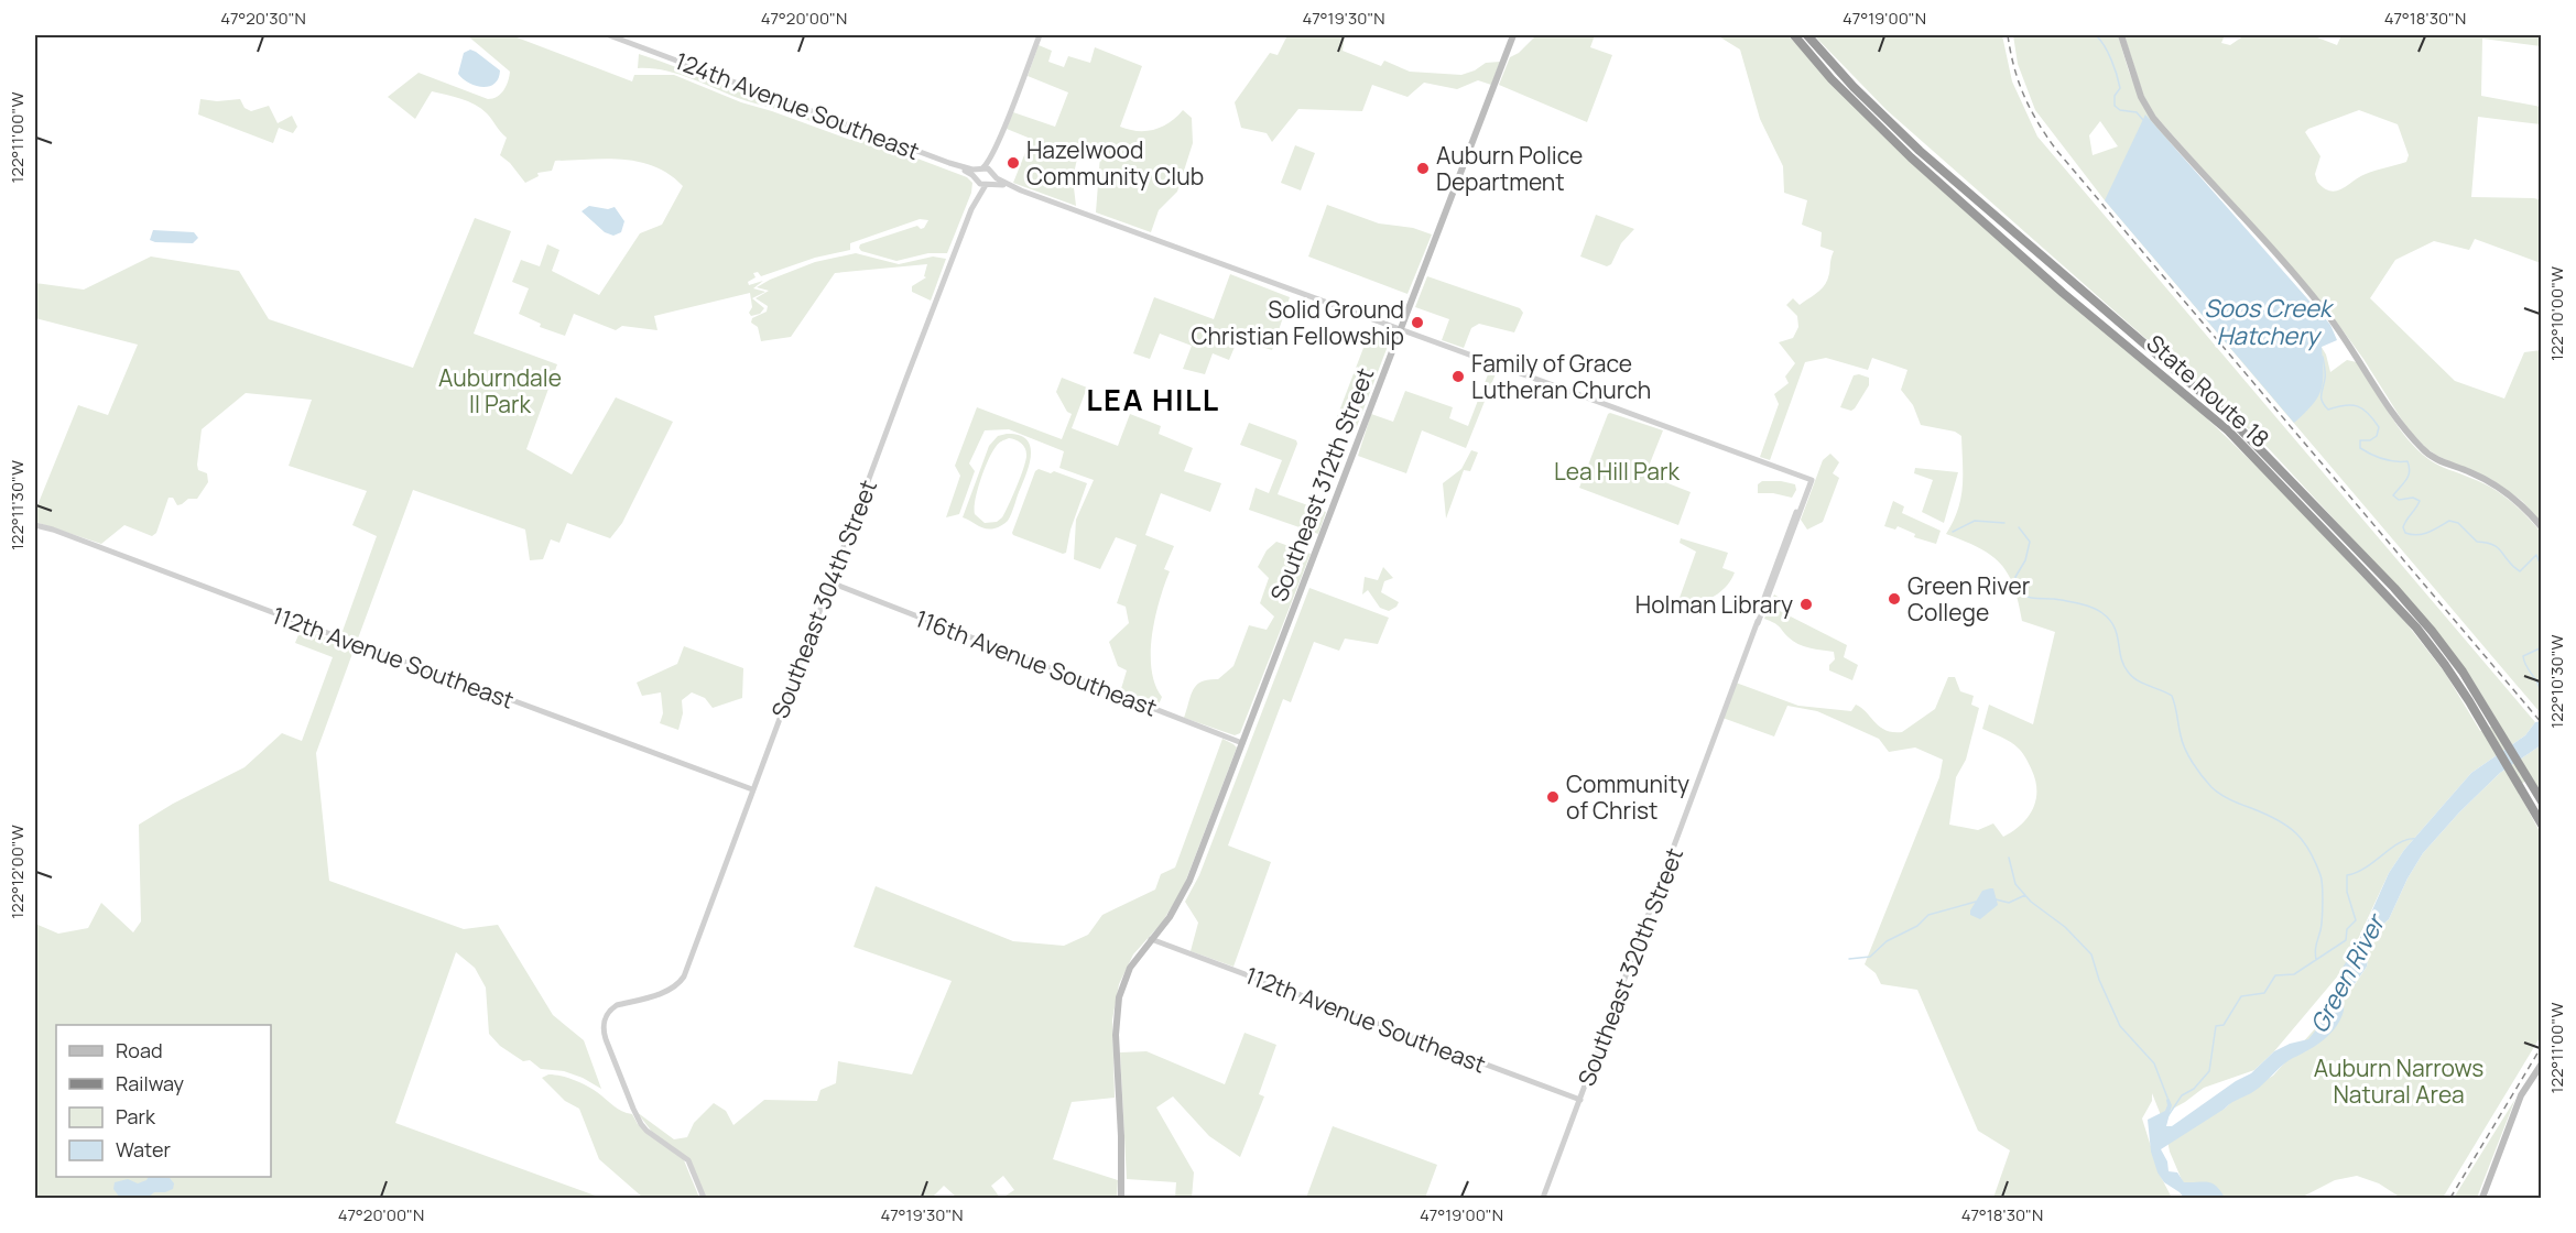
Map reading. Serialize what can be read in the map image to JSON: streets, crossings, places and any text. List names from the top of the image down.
{
  "streets": {
    "highway": ["State Route 18"],
    "main road": ["Southeast 312th Street"],
    "street": [
      "124th Avenue Southeast",
      "Southeast 304th Street",
      "112th Avenue Southeast",
      "116th Avenue Southeast",
      "Southeast 320th Street"
    ]
  },
  "crossings": [
    ["124th Avenue Southeast", "Southeast 304th Street"],
    ["Southeast 312th Street", "112th Avenue Southeast"],
    ["Southeast 312th Street", "116th Avenue Southeast"],
    ["Southeast 312th Street", "Southeast 320th Street"],
    ["Southeast 304th Street", "112th Avenue Southeast"],
    ["Southeast 304th Street", "116th Avenue Southeast"],
    ["112th Avenue Southeast", "Southeast 320th Street"]
  ],
  "districts": ["LEA HILL"],
  "water": ["Soos Creek Hatchery", "Green River"],
  "parks": ["Auburndale II Park", "Lea Hill Park", "Auburn Narrows Natural Area"],
  "places": [
    "Hazelwood Community Club",
    "Auburn Police Department",
    "Solid Ground Christian Fellowship",
    "Family of Grace Lutheran Church",
    "Green River College",
    "Holman Library",
    "Community of Christ"
  ],
  "legend": [
    "Road",
    "Railway",
    "Park",
    "Water"
  ],
  "coordinates": [
    "47°20'30\"N",
    "47°20'00\"N",
    "47°19'30\"N",
    "47°19'00\"N",
    "47°18'30\"N",
    "122°11'00\"W",
    "122°10'00\"W",
    "122°11'30\"W",
    "122°10'30\"W",
    "122°12'00\"W"
  ]
}
